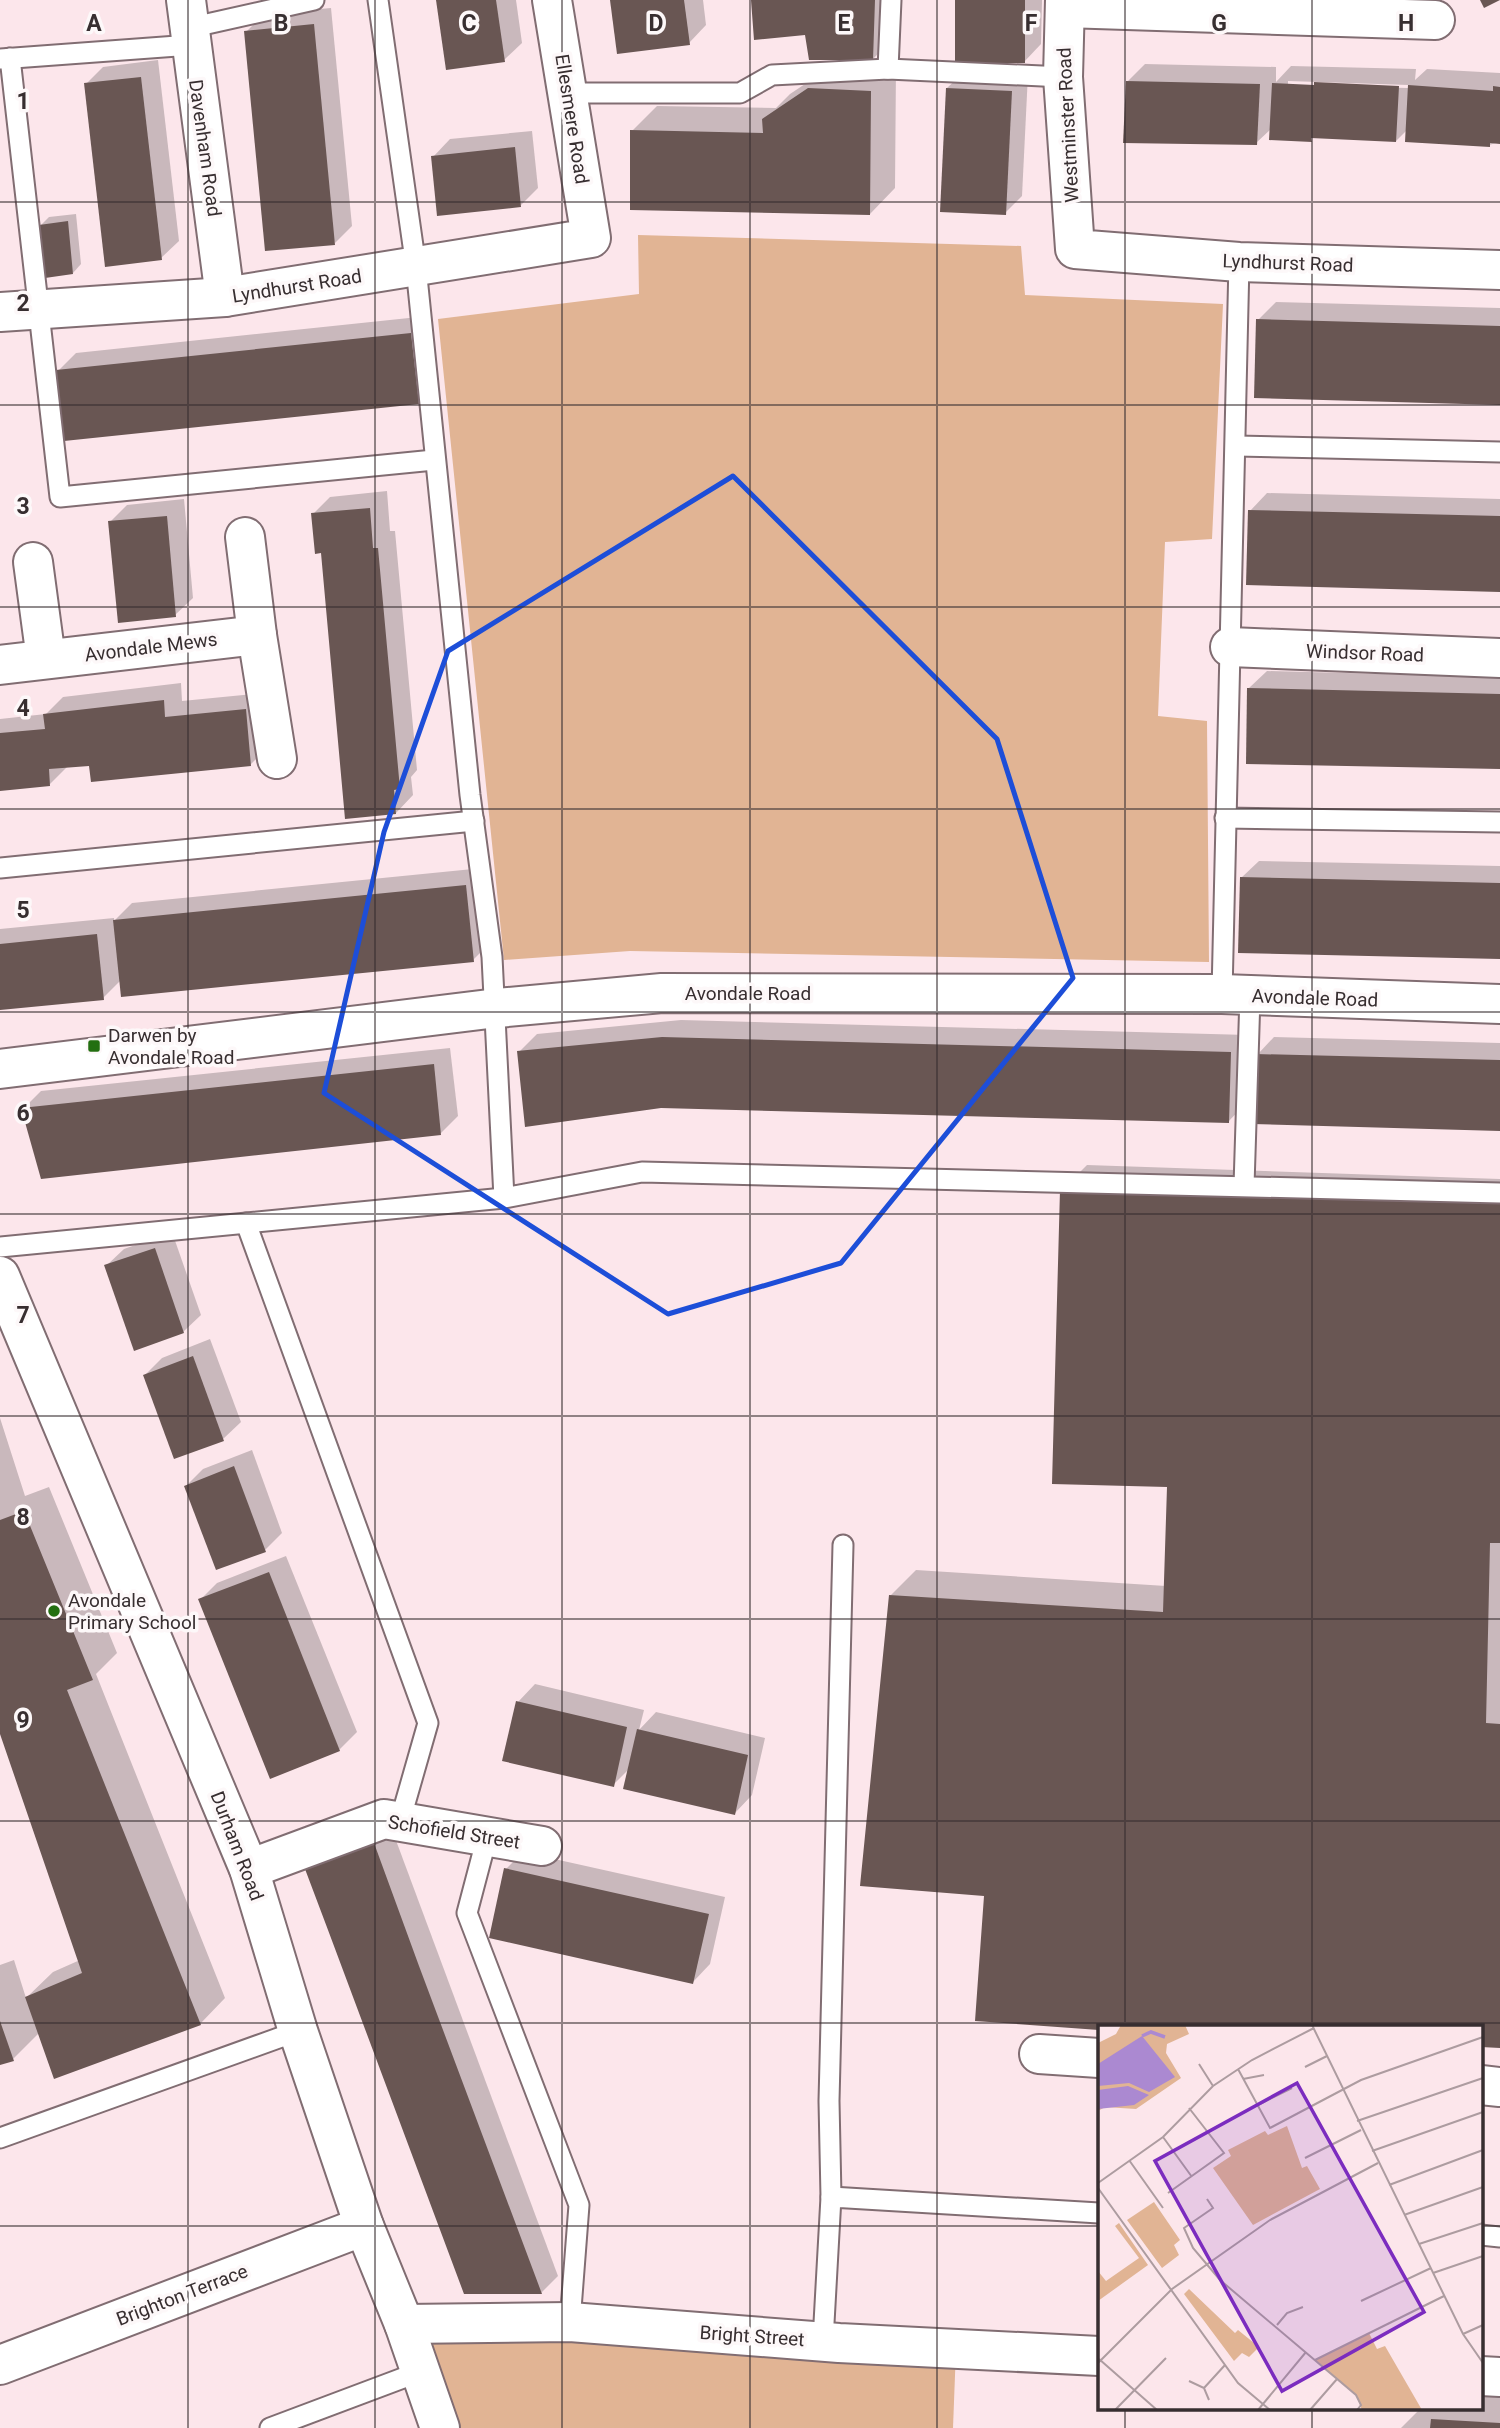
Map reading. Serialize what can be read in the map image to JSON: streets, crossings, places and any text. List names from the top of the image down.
{
  "streets": {
    "street": [
      "Ellesmere Road",
      "Westminster Road",
      "Davenham Road",
      "Lyndhurst Road",
      "Avondale Mews",
      "Windsor Road",
      "Avondale Road",
      "Schofield Street",
      "Durham Road",
      "Brighton Terrace",
      "Bright Street"
    ]
  },
  "crossings": [
    ["Ellesmere Road", "Lyndhurst Road"],
    ["Westminster Road", "Lyndhurst Road"],
    ["Davenham Road", "Lyndhurst Road"],
    ["Schofield Street", "Durham Road"],
    ["Durham Road", "Brighton Terrace"],
    ["Durham Road", "Bright Street"]
  ],
  "places": {
    "transit": ["Darwen by Avondale Road"],
    "other": ["Avondale Primary School"]
  },
  "grid": {
    "columns": [
      "A",
      "B",
      "C",
      "D",
      "E",
      "F",
      "G",
      "H"
    ],
    "rows": [
      "1",
      "2",
      "3",
      "4",
      "5",
      "6",
      "7",
      "8",
      "9"
    ]
  }
}
